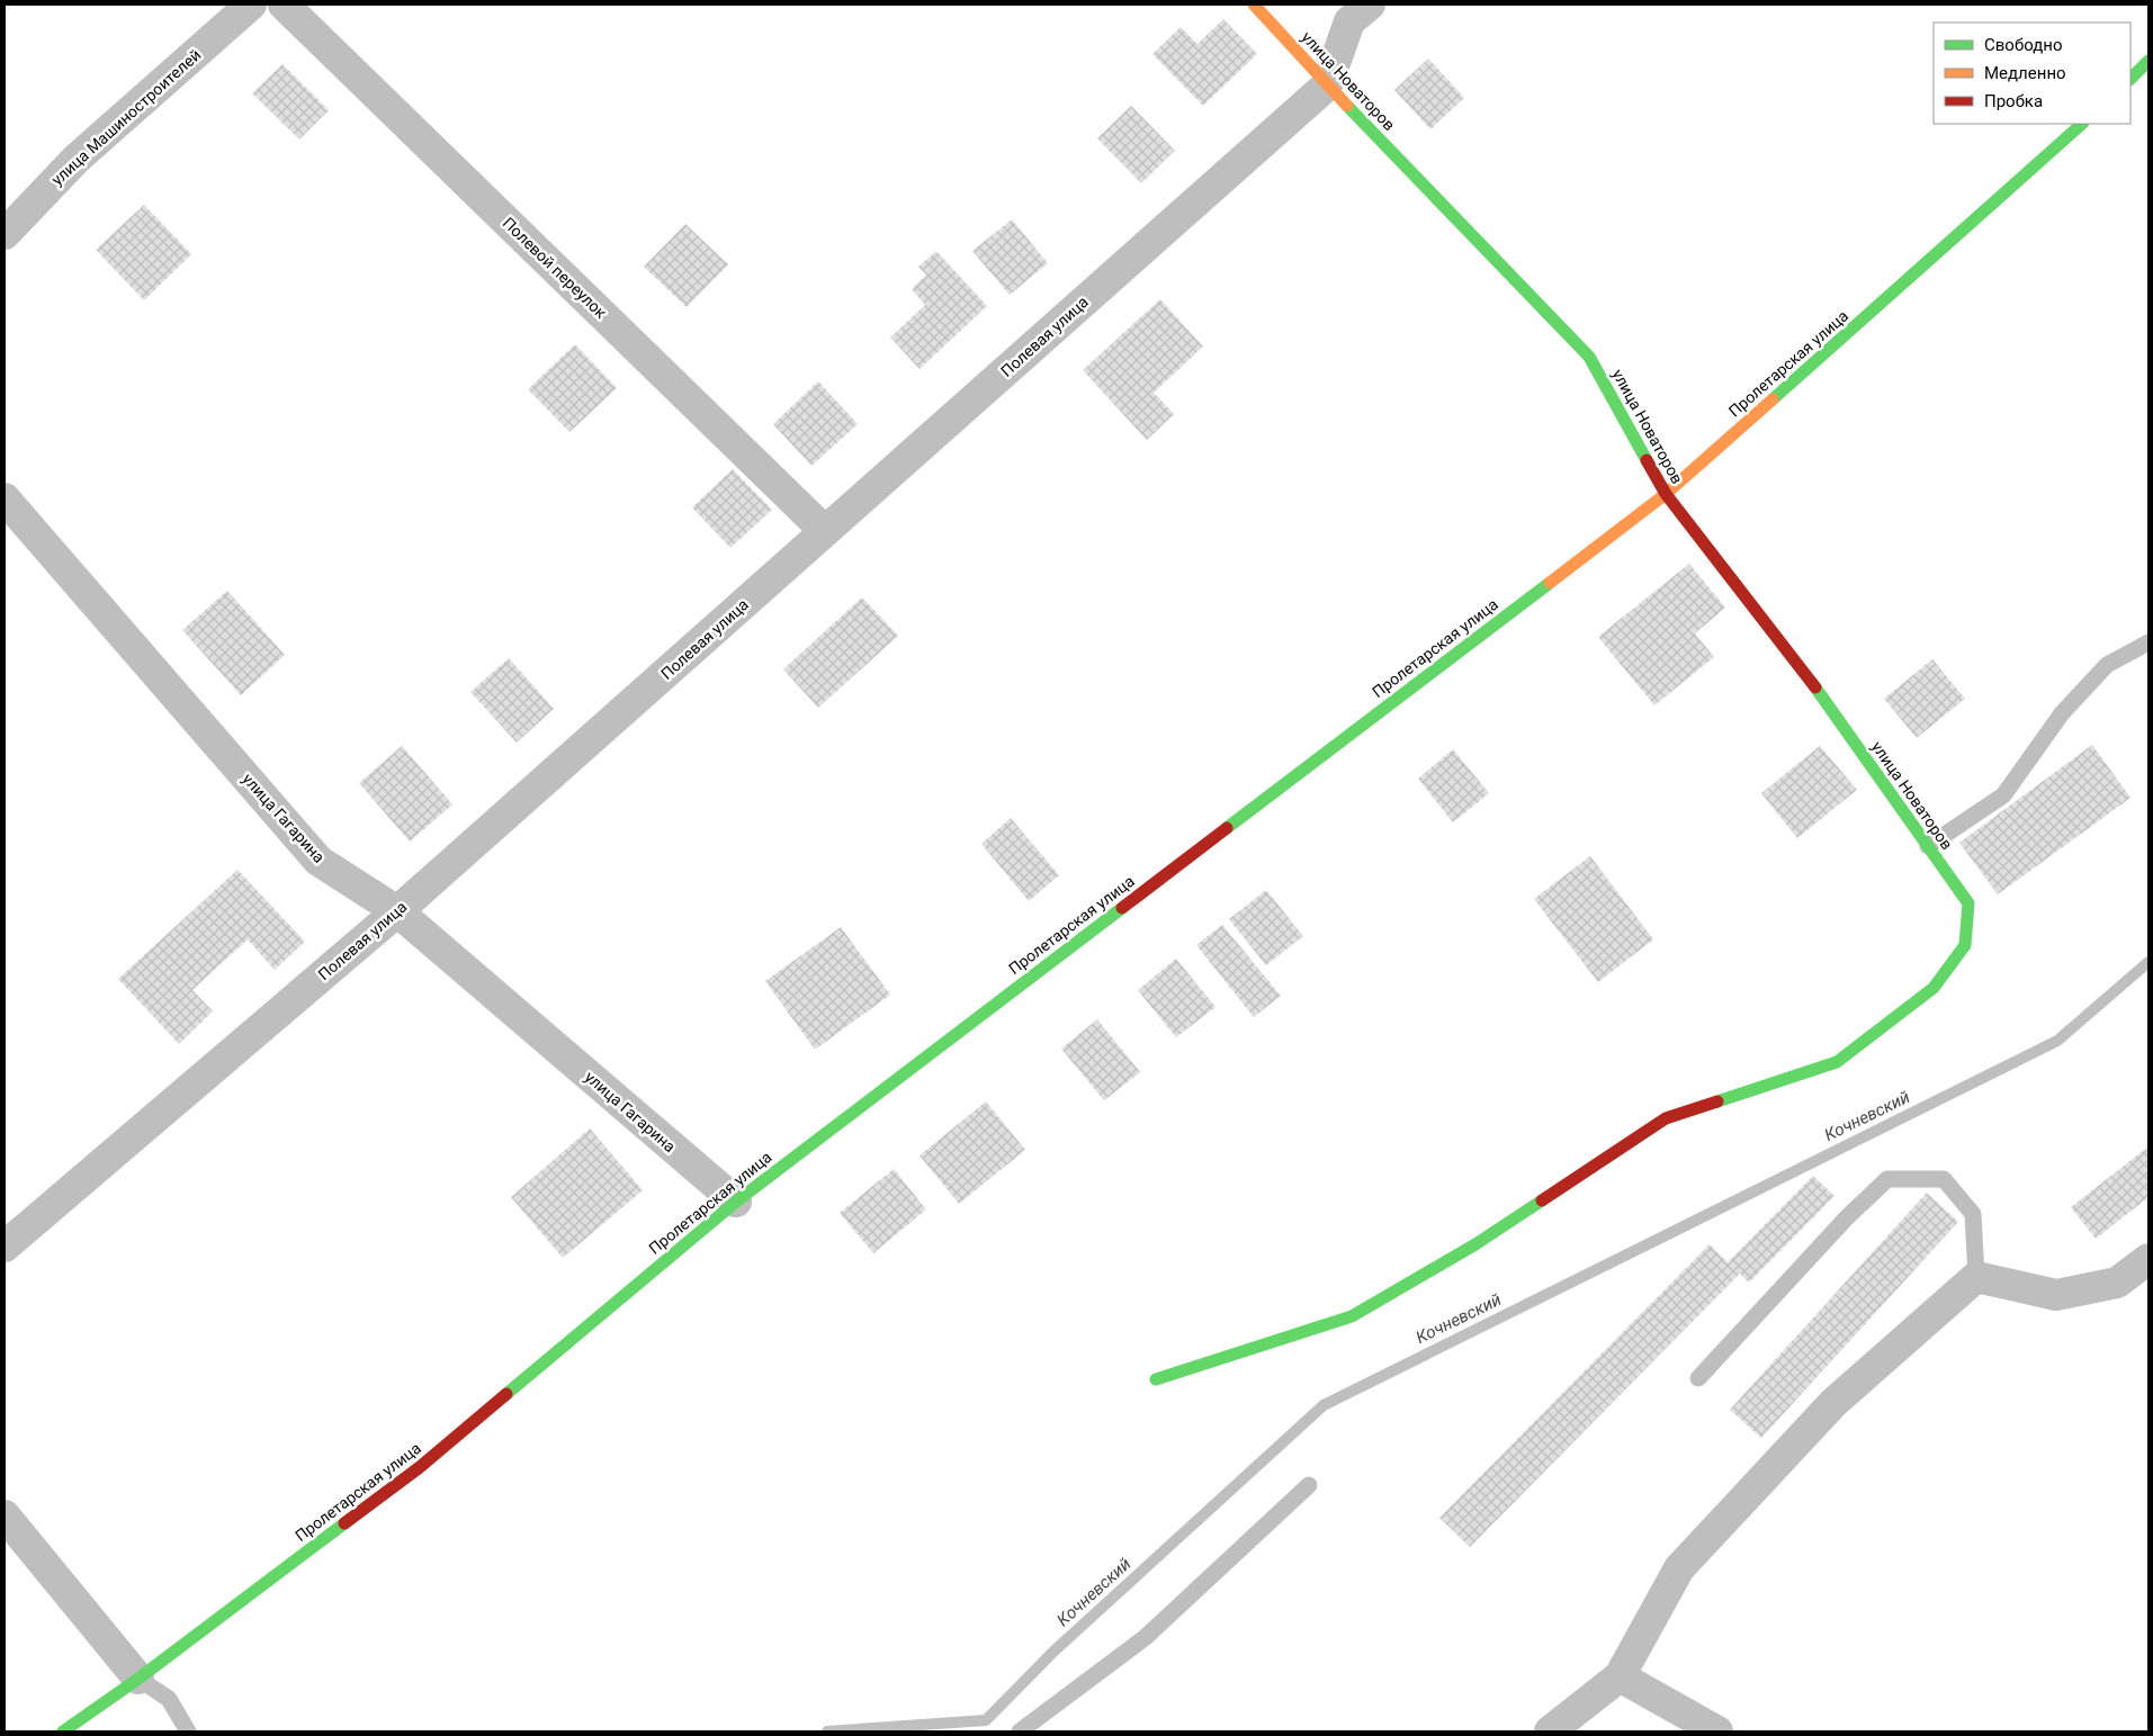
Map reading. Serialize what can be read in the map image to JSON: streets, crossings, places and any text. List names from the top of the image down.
{
  "streets": {
    "street": [
      "улица Новаторов",
      "улица Машиностроителей",
      "Полевой переулок",
      "Полевая улица",
      "Пролетарская улица",
      "улица Гагарина"
    ]
  },
  "crossings": [
    ["улица Новаторов", "Полевая улица"],
    ["улица Новаторов", "Пролетарская улица"],
    ["Полевой переулок", "Полевая улица"],
    ["Полевая улица", "улица Гагарина"],
    ["Пролетарская улица", "улица Гагарина"]
  ],
  "water": ["Кочневский"],
  "legend": ["Свободно", "Медленно", "Пробка"]
}
